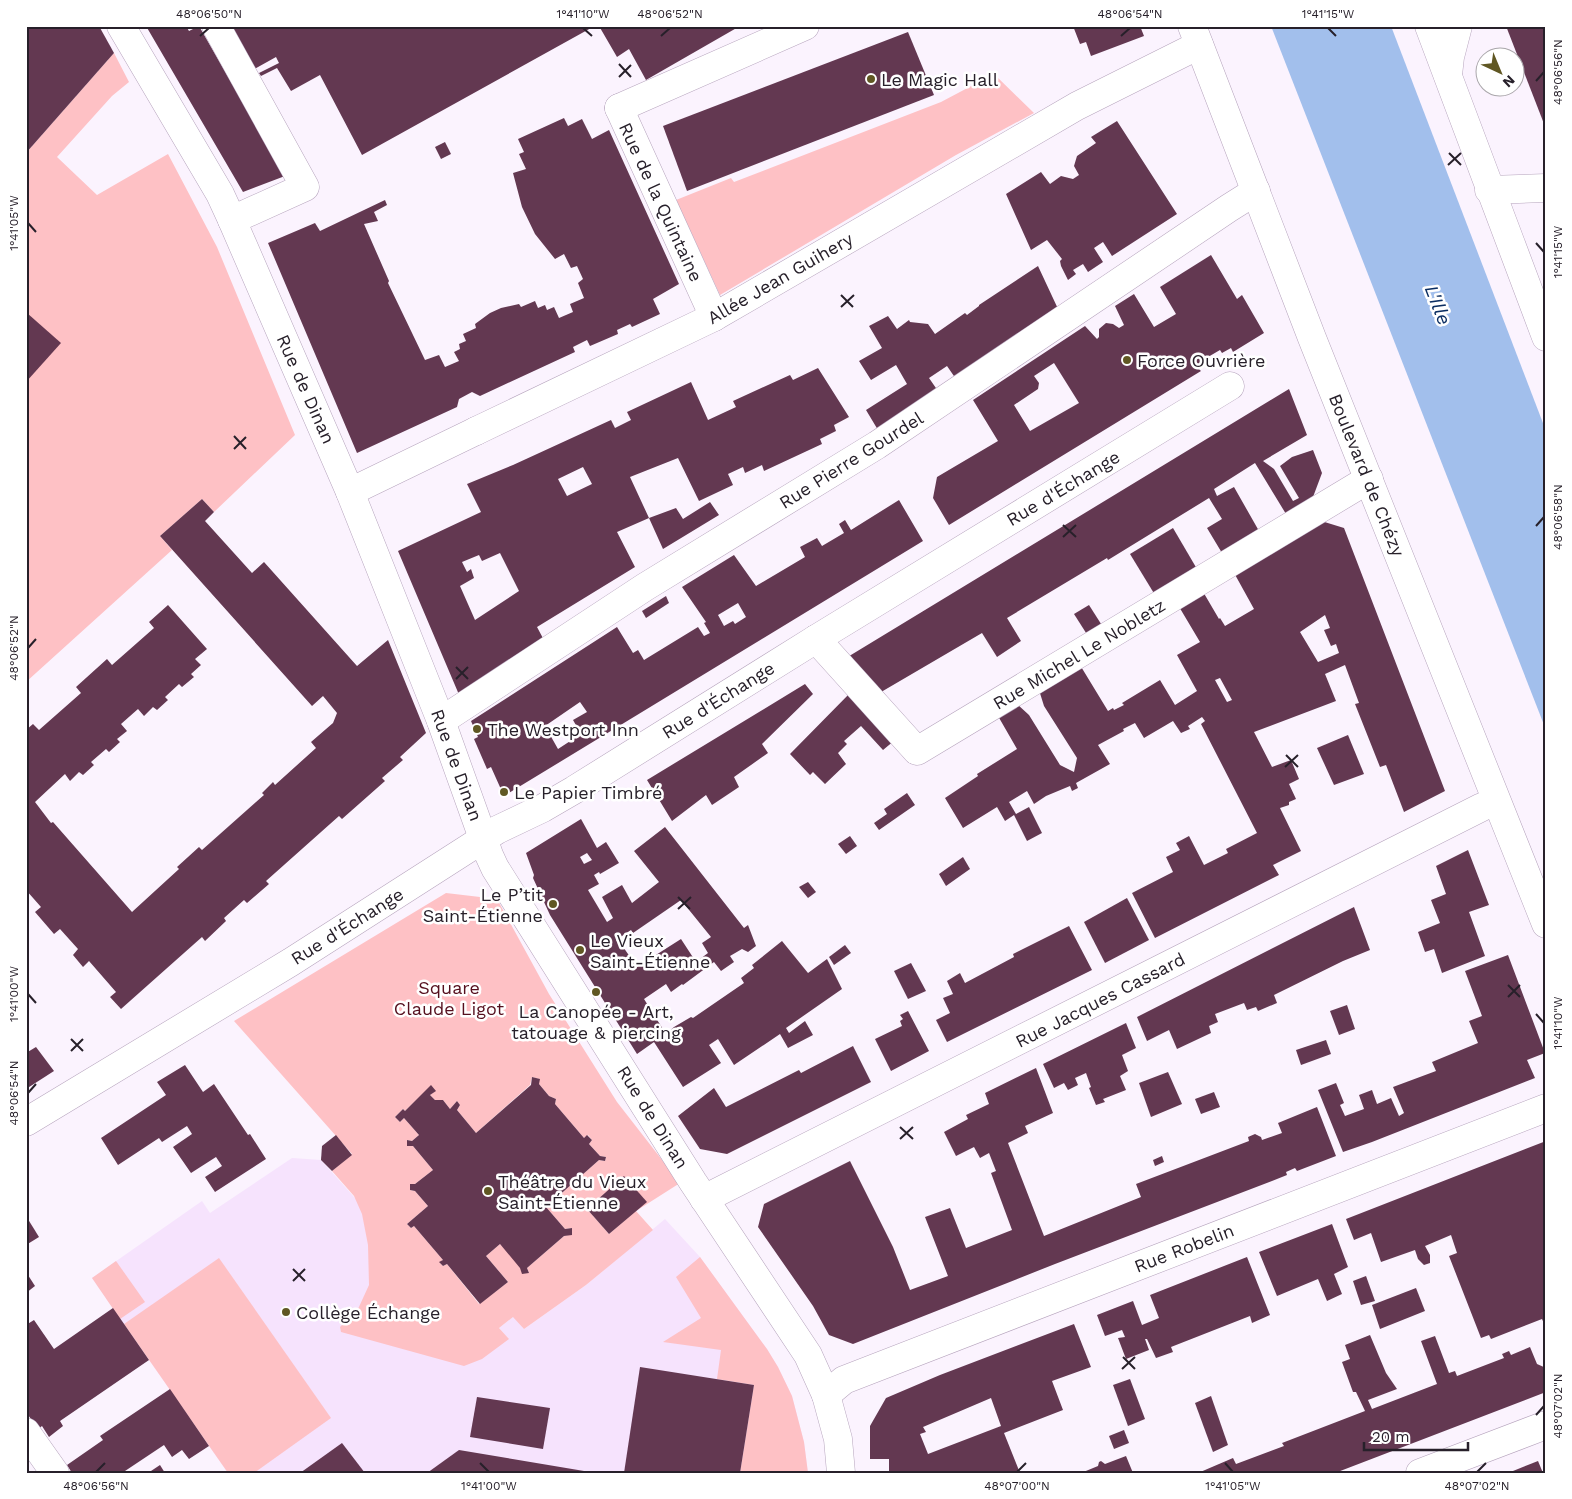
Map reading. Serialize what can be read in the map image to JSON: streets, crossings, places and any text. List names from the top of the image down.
{
  "streets": {
    "street": [
      "Rue de la Quintaine",
      "Allée Jean Guihery",
      "Rue de Dinan",
      "Rue Pierre Gourdel",
      "Boulevard de Chézy",
      "Rue d'Échange",
      "Rue Michel Le Nobletz",
      "Rue Jacques Cassard",
      "Rue Robelin"
    ]
  },
  "crossings": [
    ["Rue de la Quintaine", "Allée Jean Guihery"],
    ["Allée Jean Guihery", "Rue de Dinan"],
    ["Allée Jean Guihery", "Boulevard de Chézy"],
    ["Rue de Dinan", "Rue Pierre Gourdel"],
    ["Rue de Dinan", "Rue d'Échange"],
    ["Rue de Dinan", "Rue Jacques Cassard"],
    ["Rue de Dinan", "Rue Robelin"],
    ["Rue Pierre Gourdel", "Boulevard de Chézy"],
    ["Boulevard de Chézy", "Rue Michel Le Nobletz"],
    ["Boulevard de Chézy", "Rue Jacques Cassard"],
    ["Rue d'Échange", "Rue Michel Le Nobletz"]
  ],
  "water": ["L'Ille"],
  "parks": ["Square Claude Ligot"],
  "places": [
    "Le Magic Hall",
    "Force Ouvrière",
    "The Westport Inn",
    "Le Papier Timbré",
    "Le P’tit Saint-Étienne",
    "Le Vieux Saint-Étienne",
    "La Canopée - Art, tatouage & piercing",
    "Théâtre du Vieux Saint-Étienne",
    "Collège Échange"
  ],
  "scale_bar": "20 m",
  "north": "bottom right",
  "coordinates": [
    "48°06'50\"N",
    "1°41'10\"W",
    "48°06'52\"N",
    "48°06'54\"N",
    "1°41'15\"W",
    "48°06'56\"N",
    "1°41'05\"W",
    "48°06'58\"N",
    "1°41'00\"W",
    "48°07'02\"N",
    "48°07'00\"N"
  ]
}
